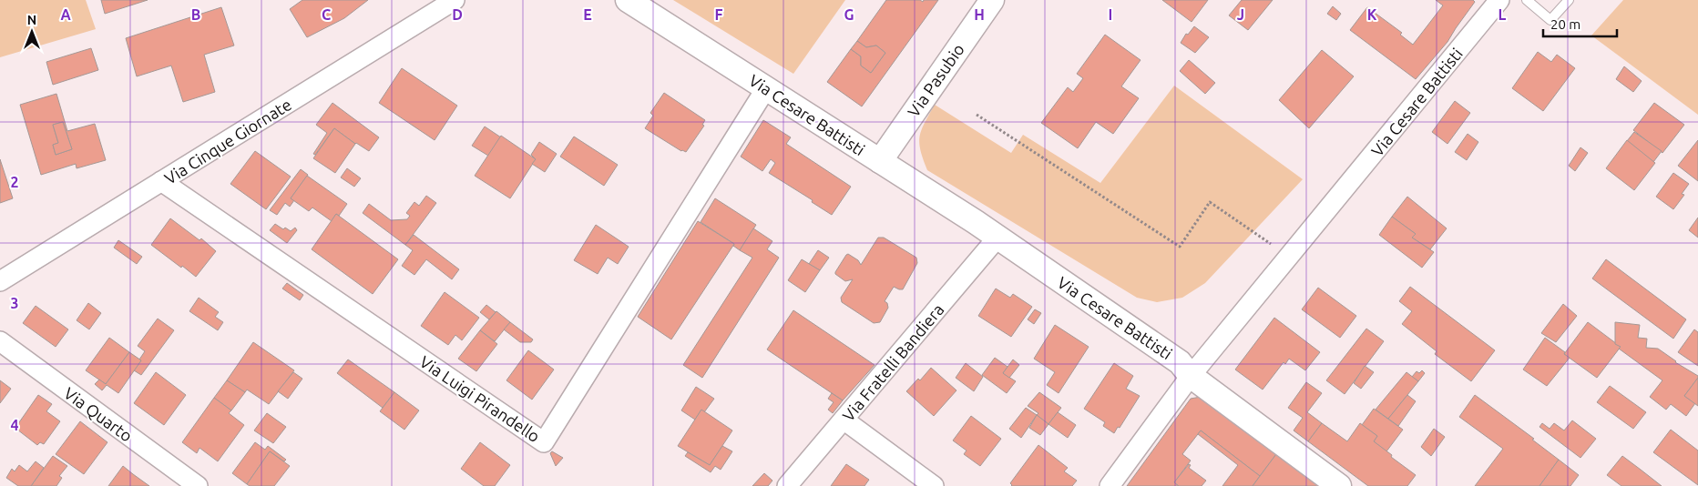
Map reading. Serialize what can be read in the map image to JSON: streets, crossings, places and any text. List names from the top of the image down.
{
  "streets": {
    "street": [
      "Via Pasubio",
      "Via Cesare Battisti",
      "Via Cinque Giornate",
      "Via Fratelli Bandiera",
      "Via Luigi Pirandello",
      "Via Quarto"
    ]
  },
  "crossings": [
    ["Via Pasubio", "Via Cesare Battisti"],
    ["Via Cesare Battisti", "Via Fratelli Bandiera"],
    ["Via Cesare Battisti", "Via Luigi Pirandello"],
    ["Via Cinque Giornate", "Via Luigi Pirandello"]
  ],
  "scale_bar": "20 m",
  "north": "top",
  "grid": {
    "columns": [
      "A",
      "B",
      "C",
      "D",
      "E",
      "F",
      "G",
      "H",
      "I",
      "J",
      "K",
      "L"
    ],
    "rows": ["2", "3", "4"]
  }
}
